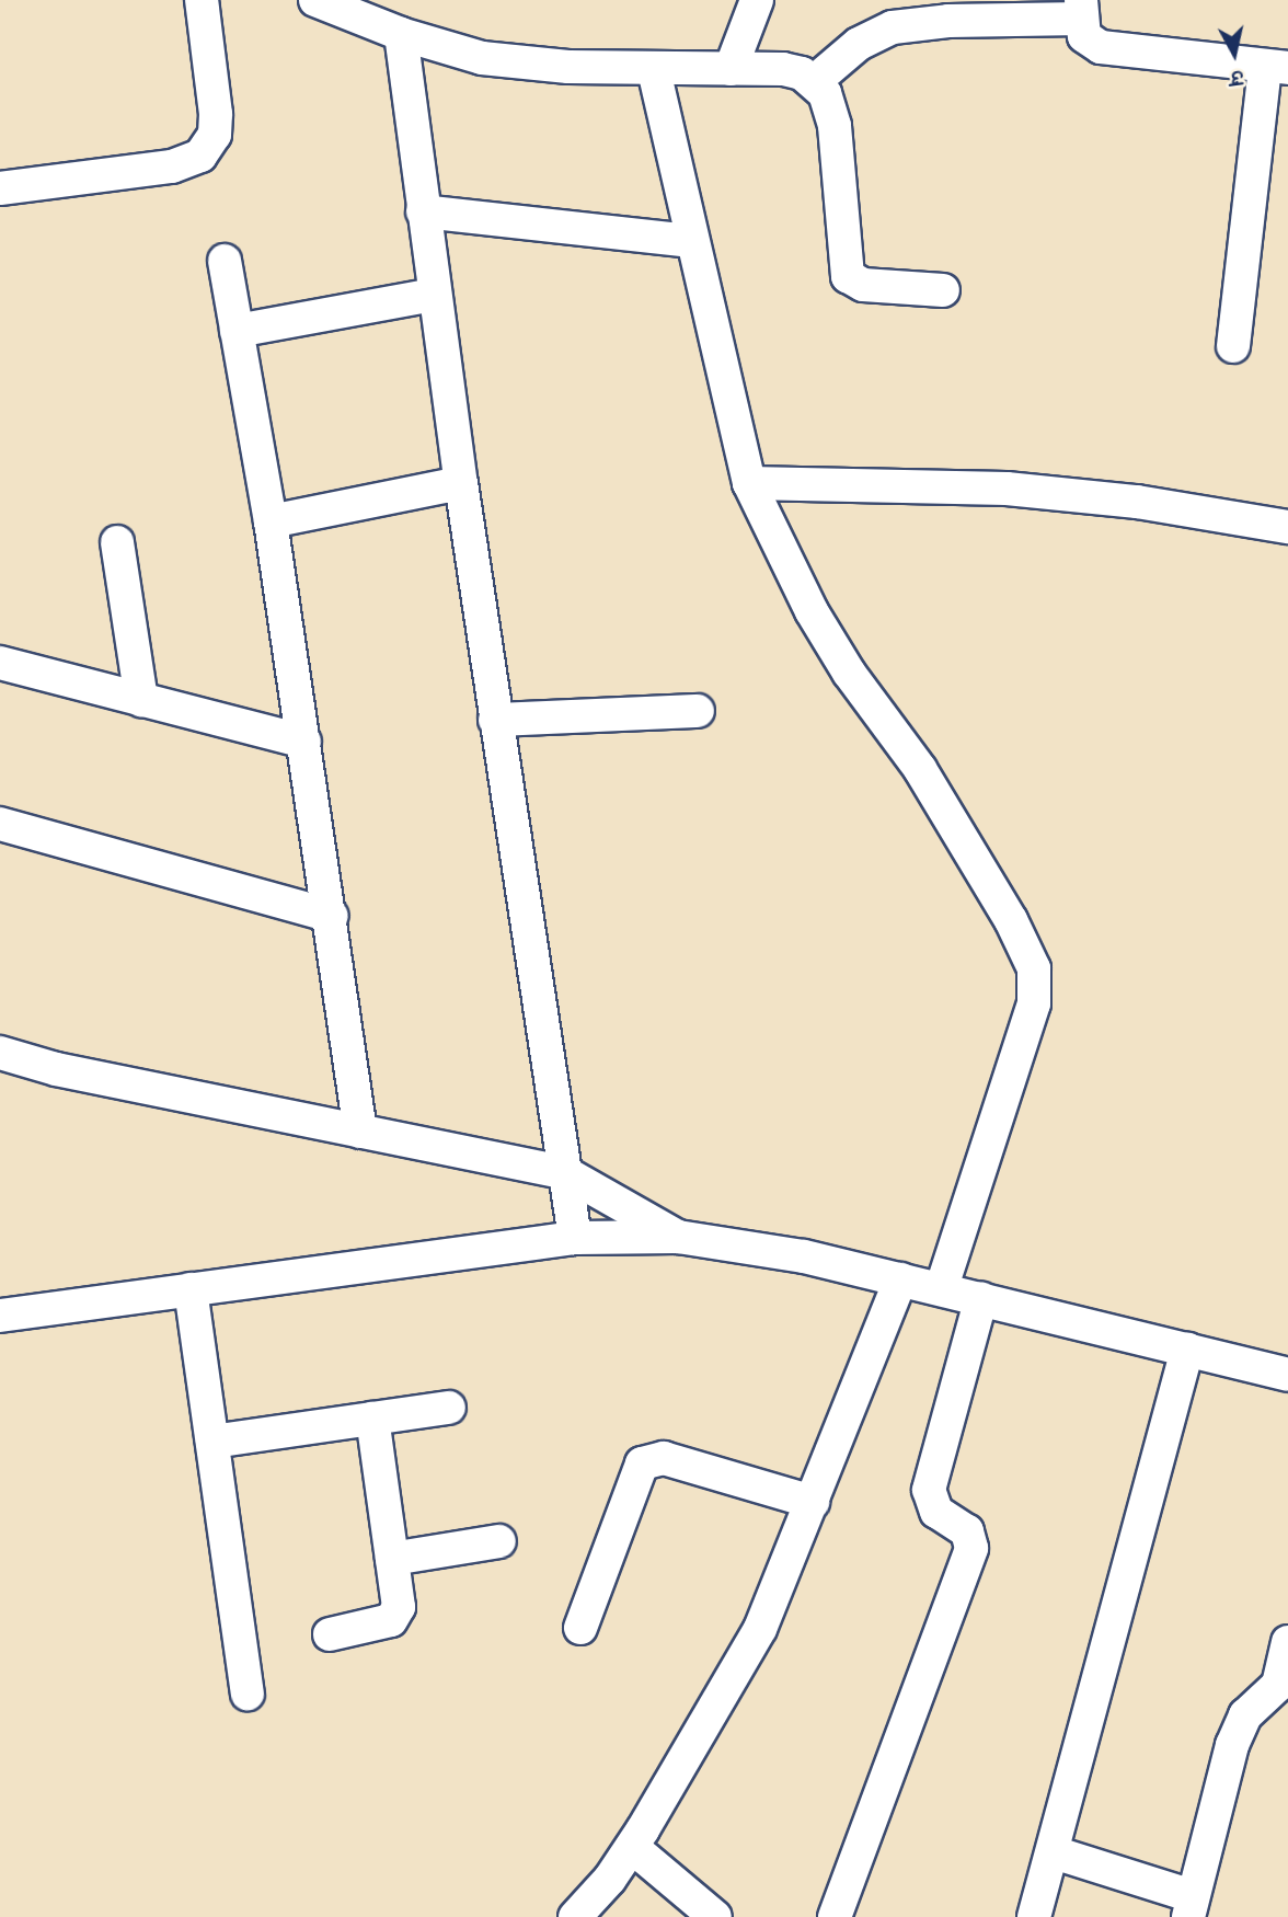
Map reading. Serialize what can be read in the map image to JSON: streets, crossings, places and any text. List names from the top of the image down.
{
  "north": "bottom"
}
